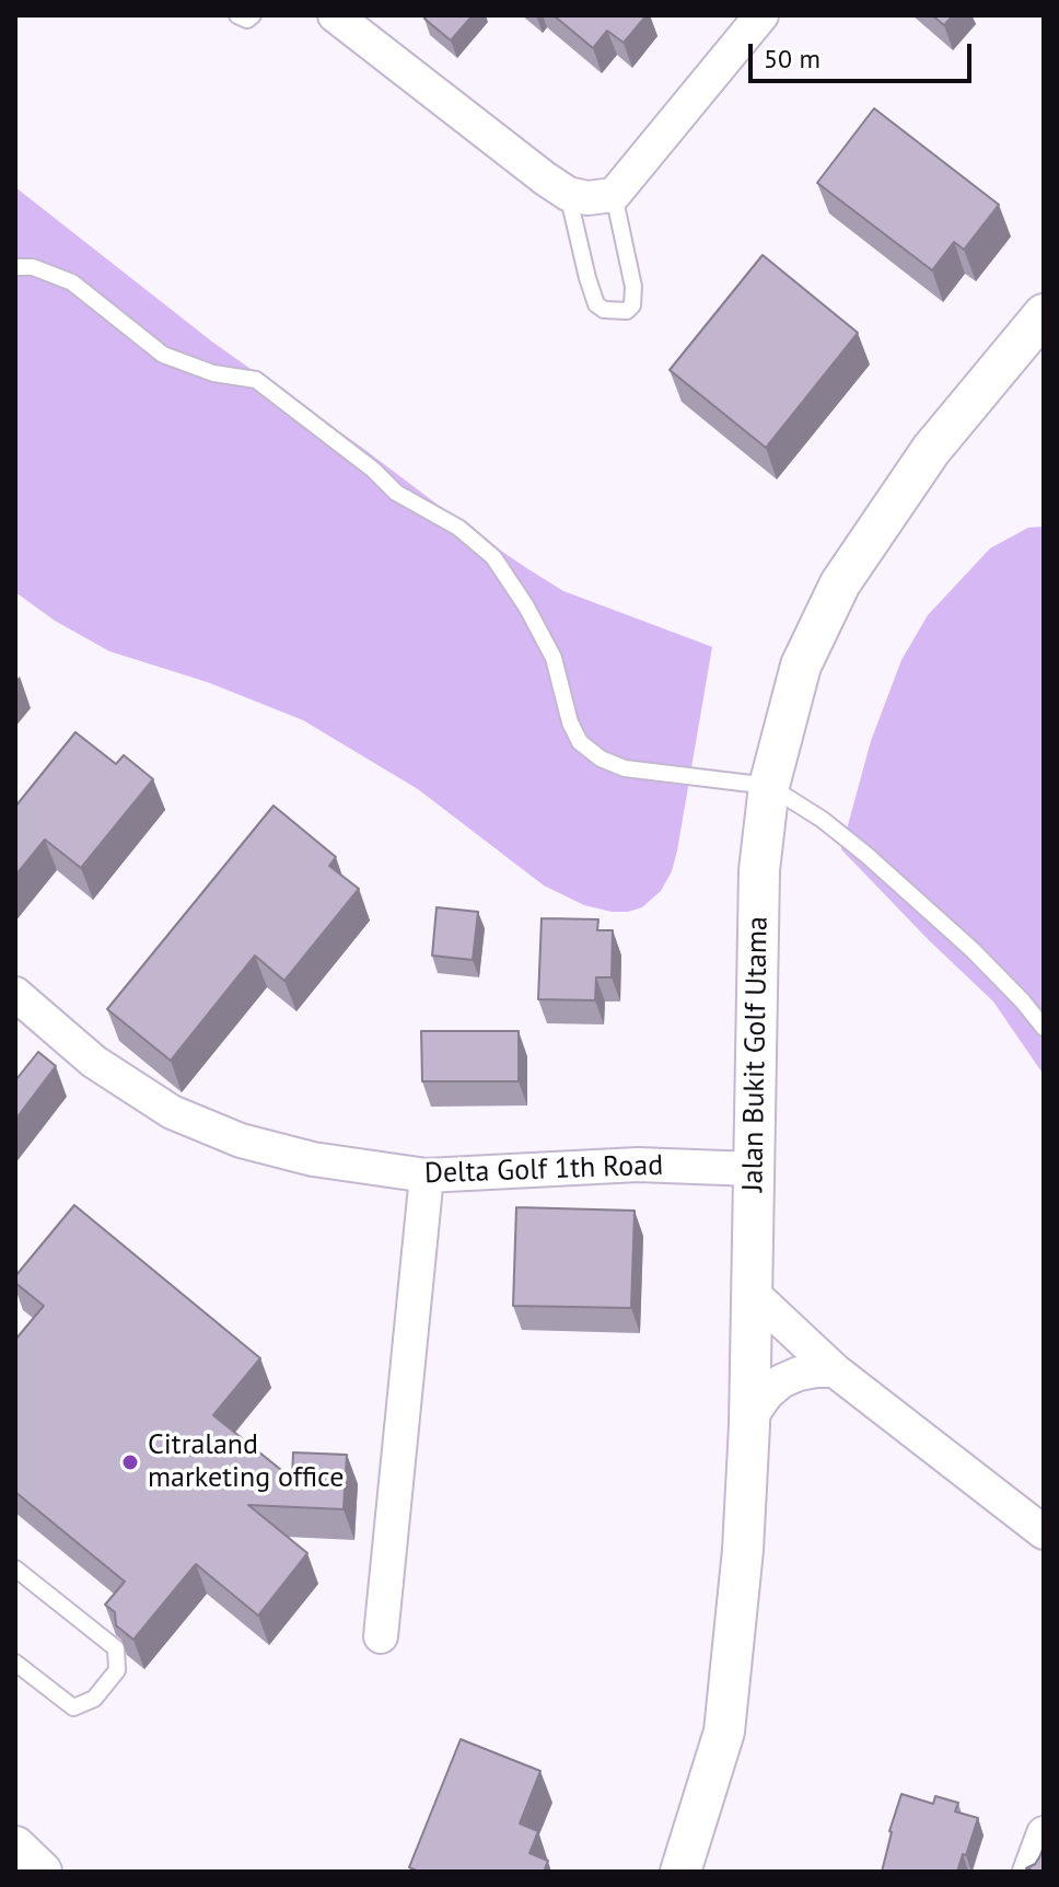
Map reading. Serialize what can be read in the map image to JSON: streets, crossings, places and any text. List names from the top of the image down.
{
  "streets": {
    "street": ["Jalan Bukit Golf Utama", "Delta Golf 1th Road"]
  },
  "crossings": [
    ["Jalan Bukit Golf Utama", "Delta Golf 1th Road"]
  ],
  "places": ["Citraland marketing office"],
  "scale_bar": "50 m"
}
